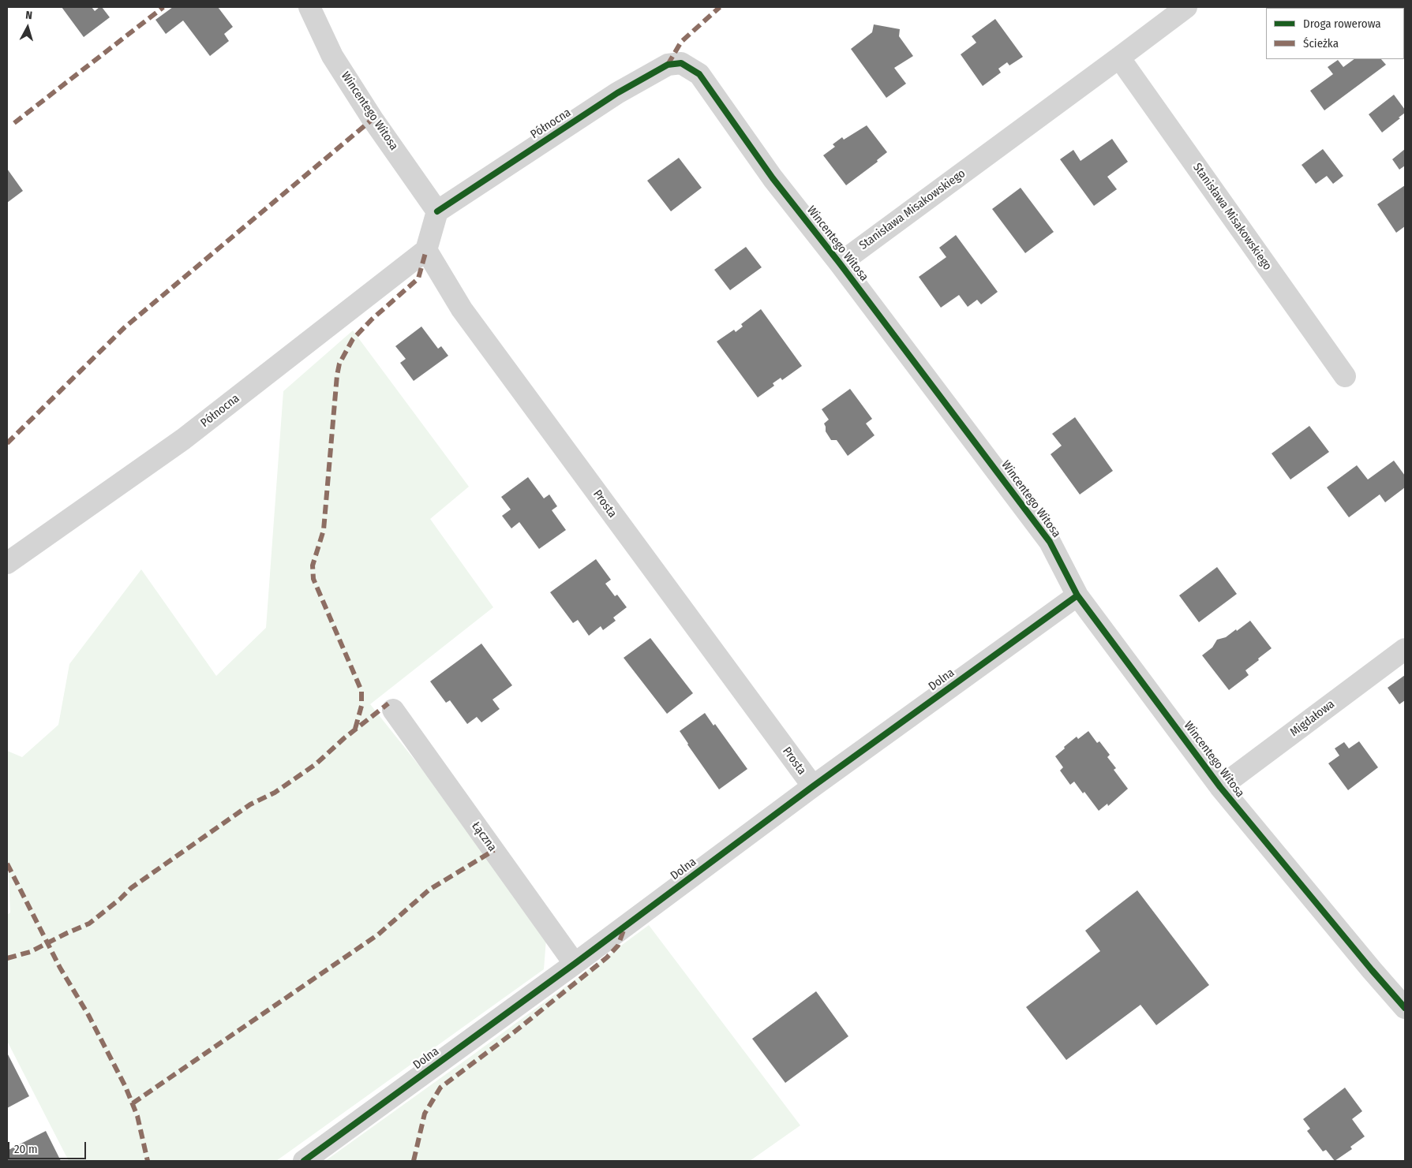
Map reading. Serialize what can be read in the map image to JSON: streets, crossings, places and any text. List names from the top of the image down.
{
  "streets": {
    "street": [
      "Wincentego Witosa",
      "Północna",
      "Stanisława Misakowskiego",
      "Prosta",
      "Dolna",
      "Migdałowa",
      "Łączna"
    ]
  },
  "crossings": [
    ["Wincentego Witosa", "Północna"],
    ["Wincentego Witosa", "Stanisława Misakowskiego"],
    ["Wincentego Witosa", "Dolna"],
    ["Wincentego Witosa", "Migdałowa"],
    ["Północna", "Prosta"],
    ["Prosta", "Dolna"],
    ["Dolna", "Łączna"]
  ],
  "legend": ["Droga rowerowa", "Ścieżka"],
  "scale_bar": "20 m",
  "north": "top"
}
